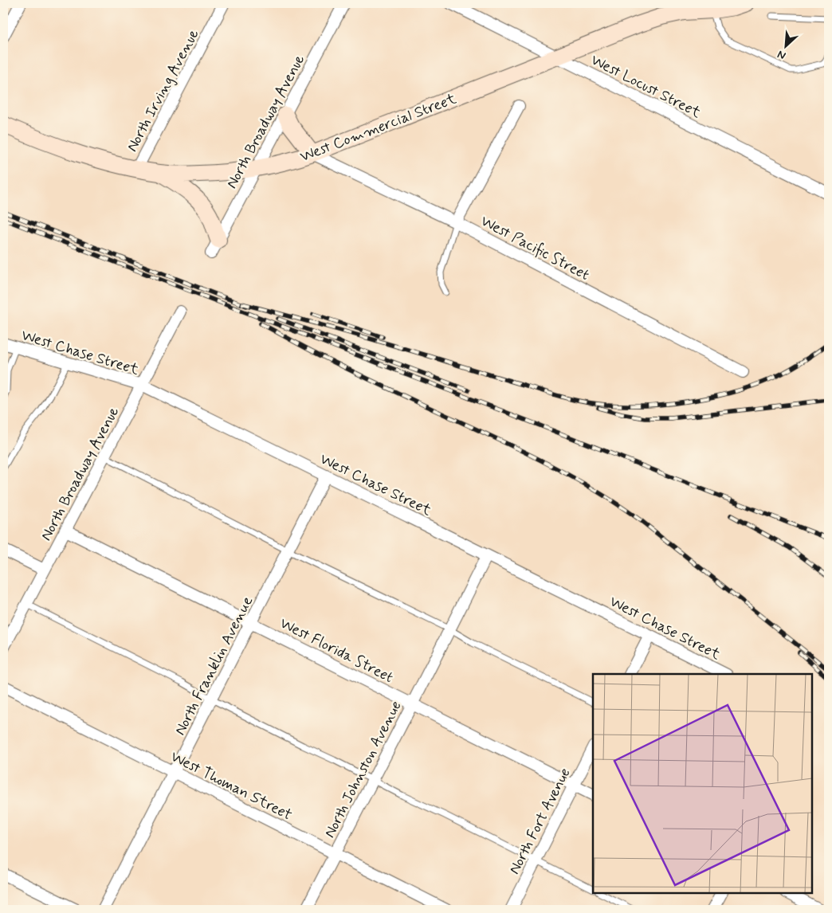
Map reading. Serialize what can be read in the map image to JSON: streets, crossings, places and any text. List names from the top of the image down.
{
  "streets": {
    "street": [
      "West Locust Street",
      "North Irving Avenue",
      "North Broadway Avenue",
      "West Commercial Street",
      "West Pacific Street",
      "West Chase Street",
      "West Florida Street",
      "North Franklin Avenue",
      "North Johnston Avenue",
      "West Thoman Street",
      "North Fort Avenue"
    ]
  },
  "crossings": [
    ["West Locust Street", "West Commercial Street"],
    ["North Irving Avenue", "West Commercial Street"],
    ["North Broadway Avenue", "West Commercial Street"],
    ["North Broadway Avenue", "West Chase Street"],
    ["North Broadway Avenue", "West Florida Street"],
    ["West Commercial Street", "West Pacific Street"],
    ["West Chase Street", "North Franklin Avenue"],
    ["West Chase Street", "North Johnston Avenue"],
    ["West Florida Street", "North Franklin Avenue"],
    ["West Florida Street", "North Johnston Avenue"],
    ["West Florida Street", "North Fort Avenue"],
    ["North Franklin Avenue", "West Thoman Street"],
    ["North Johnston Avenue", "West Thoman Street"]
  ],
  "north": "bottom left"
}
